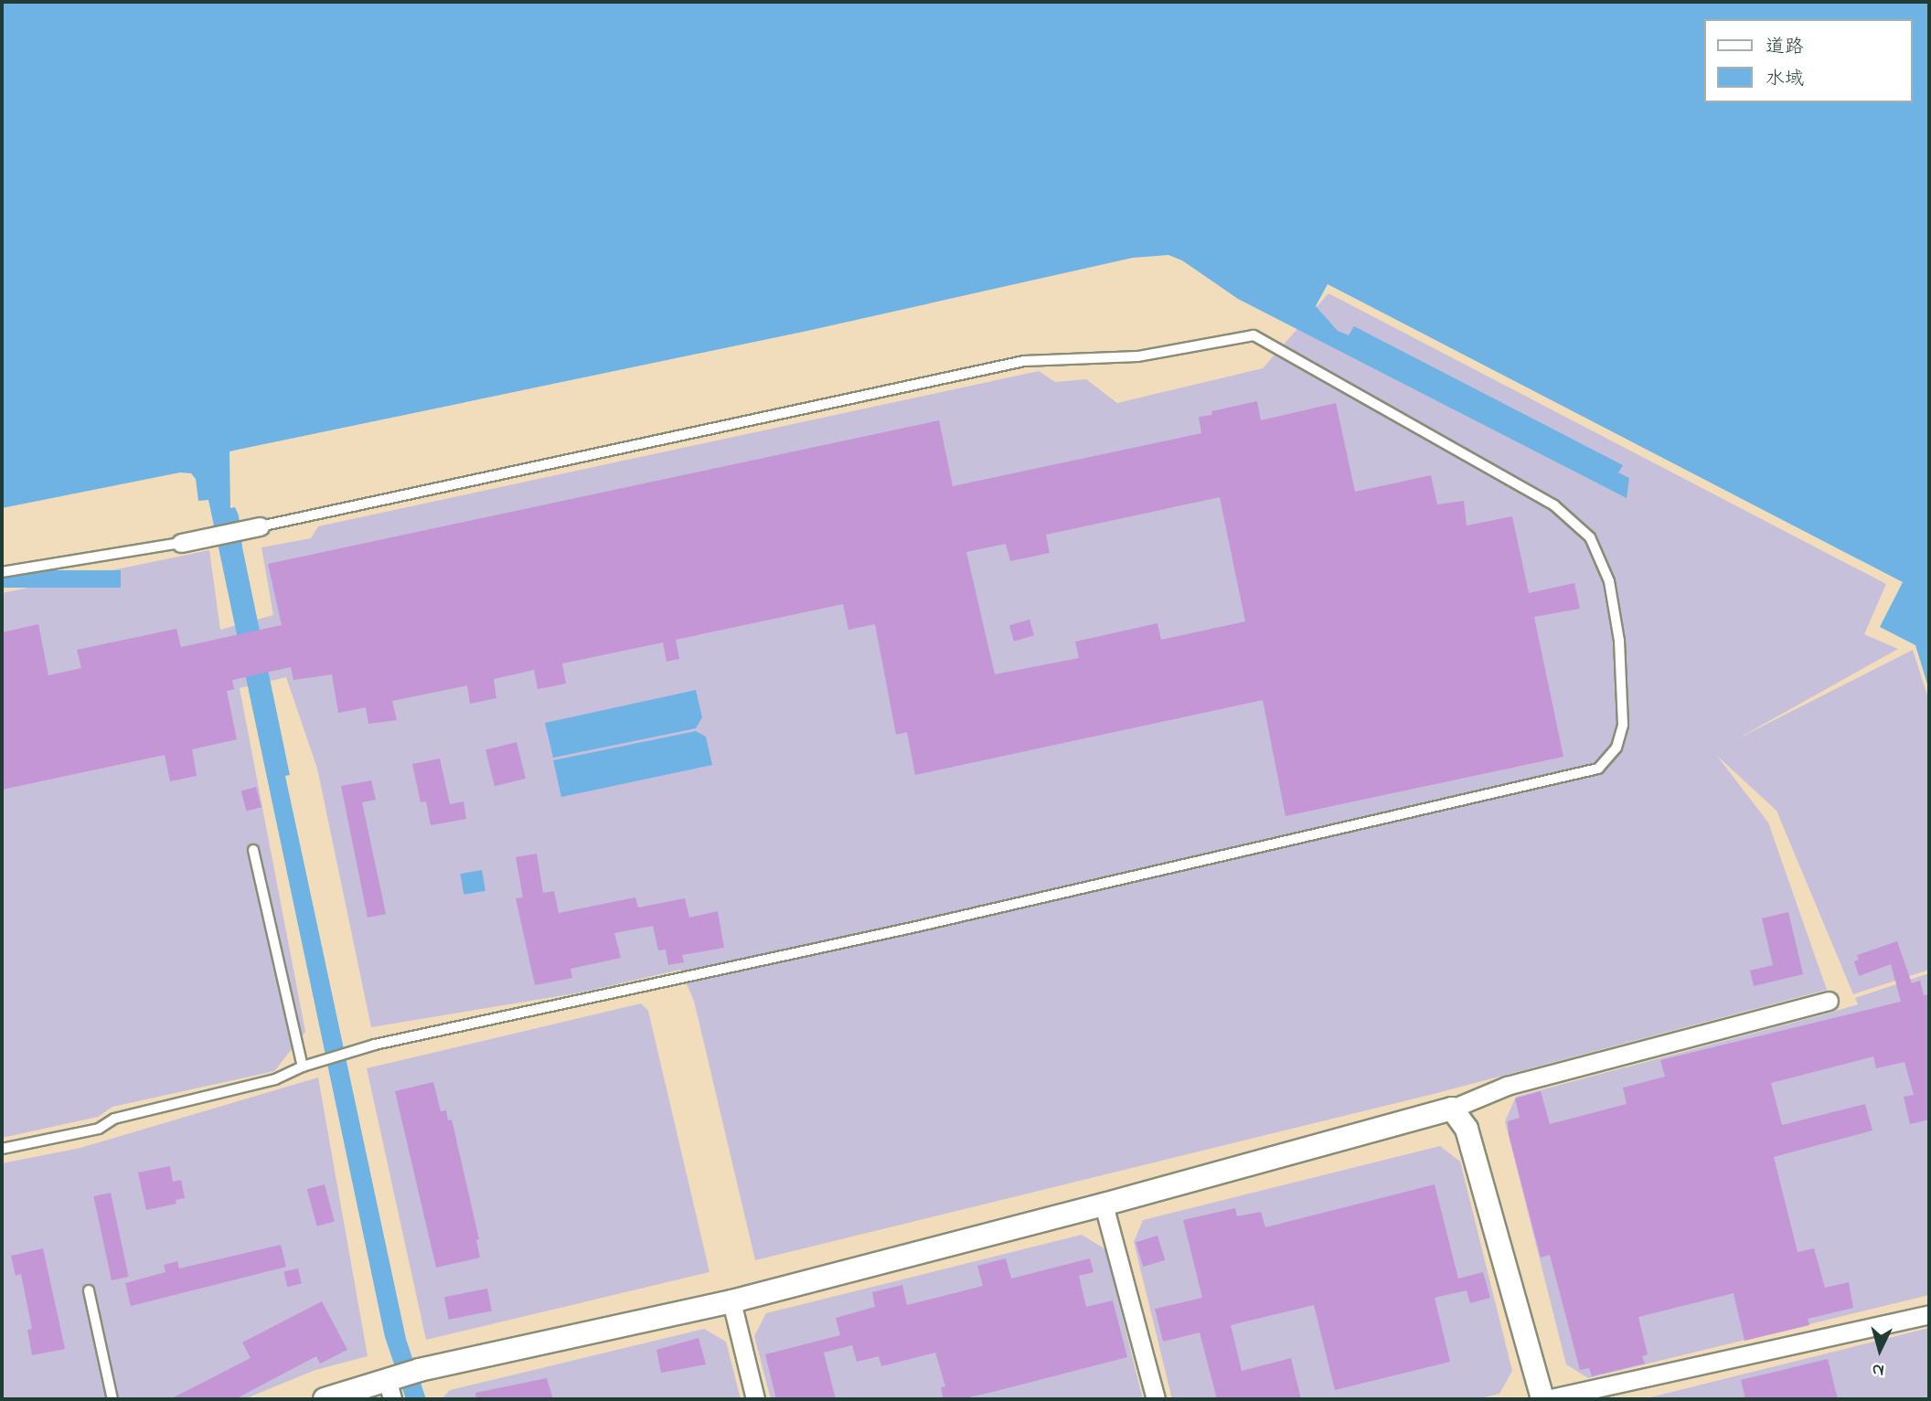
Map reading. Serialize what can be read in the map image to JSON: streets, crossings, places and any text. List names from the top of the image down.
{
  "legend": ["道路", "水域"],
  "north": "bottom"
}
